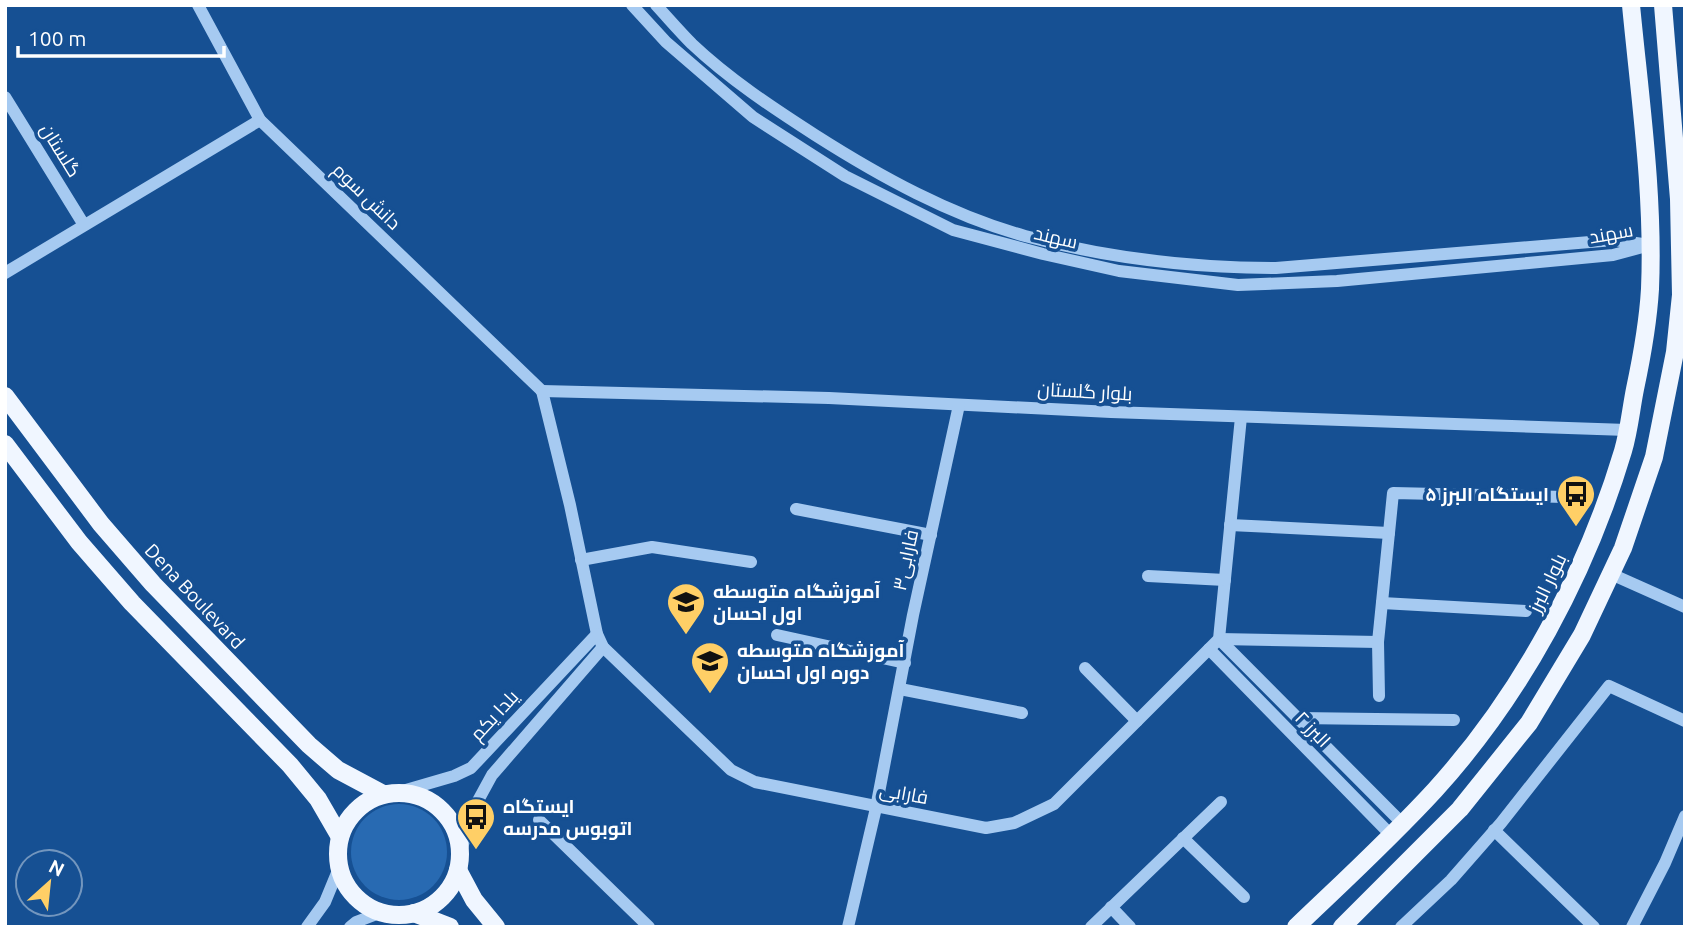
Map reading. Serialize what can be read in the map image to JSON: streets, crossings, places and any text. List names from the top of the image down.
{
  "streets": {
    "main road": ["بلوار البرز", "Dena Boulevard"],
    "street": [
      "گلستان",
      "دانش سوم",
      "سهند",
      "بلوار گلستان",
      "فارابی۳",
      "یلدا یکم",
      "البرز ۲",
      "فارابی"
    ]
  },
  "crossings": [
    ["دانش سوم", "بلوار گلستان"],
    ["دانش سوم", "فارابی"],
    ["سهند", "بلوار البرز"],
    ["بلوار گلستان", "فارابی۳"],
    ["بلوار گلستان", "بلوار البرز"],
    ["بلوار گلستان", "فارابی"],
    ["فارابی۳", "فارابی"],
    ["بلوار البرز", "البرز ۲"],
    ["Dena Boulevard", "یلدا یکم"],
    ["یلدا یکم", "فارابی"],
    ["البرز ۲", "فارابی"]
  ],
  "places": {
    "bus stop": ["ایستگاه البرز ۵", "ایستگاه اتوبوس مدرسه"],
    "school or university": ["آموزشگاه متوسطه اول احسان", "آموزشگاه متوسطه دوره اول احسان"]
  },
  "scale_bar": "100 m",
  "north": "top right"
}
